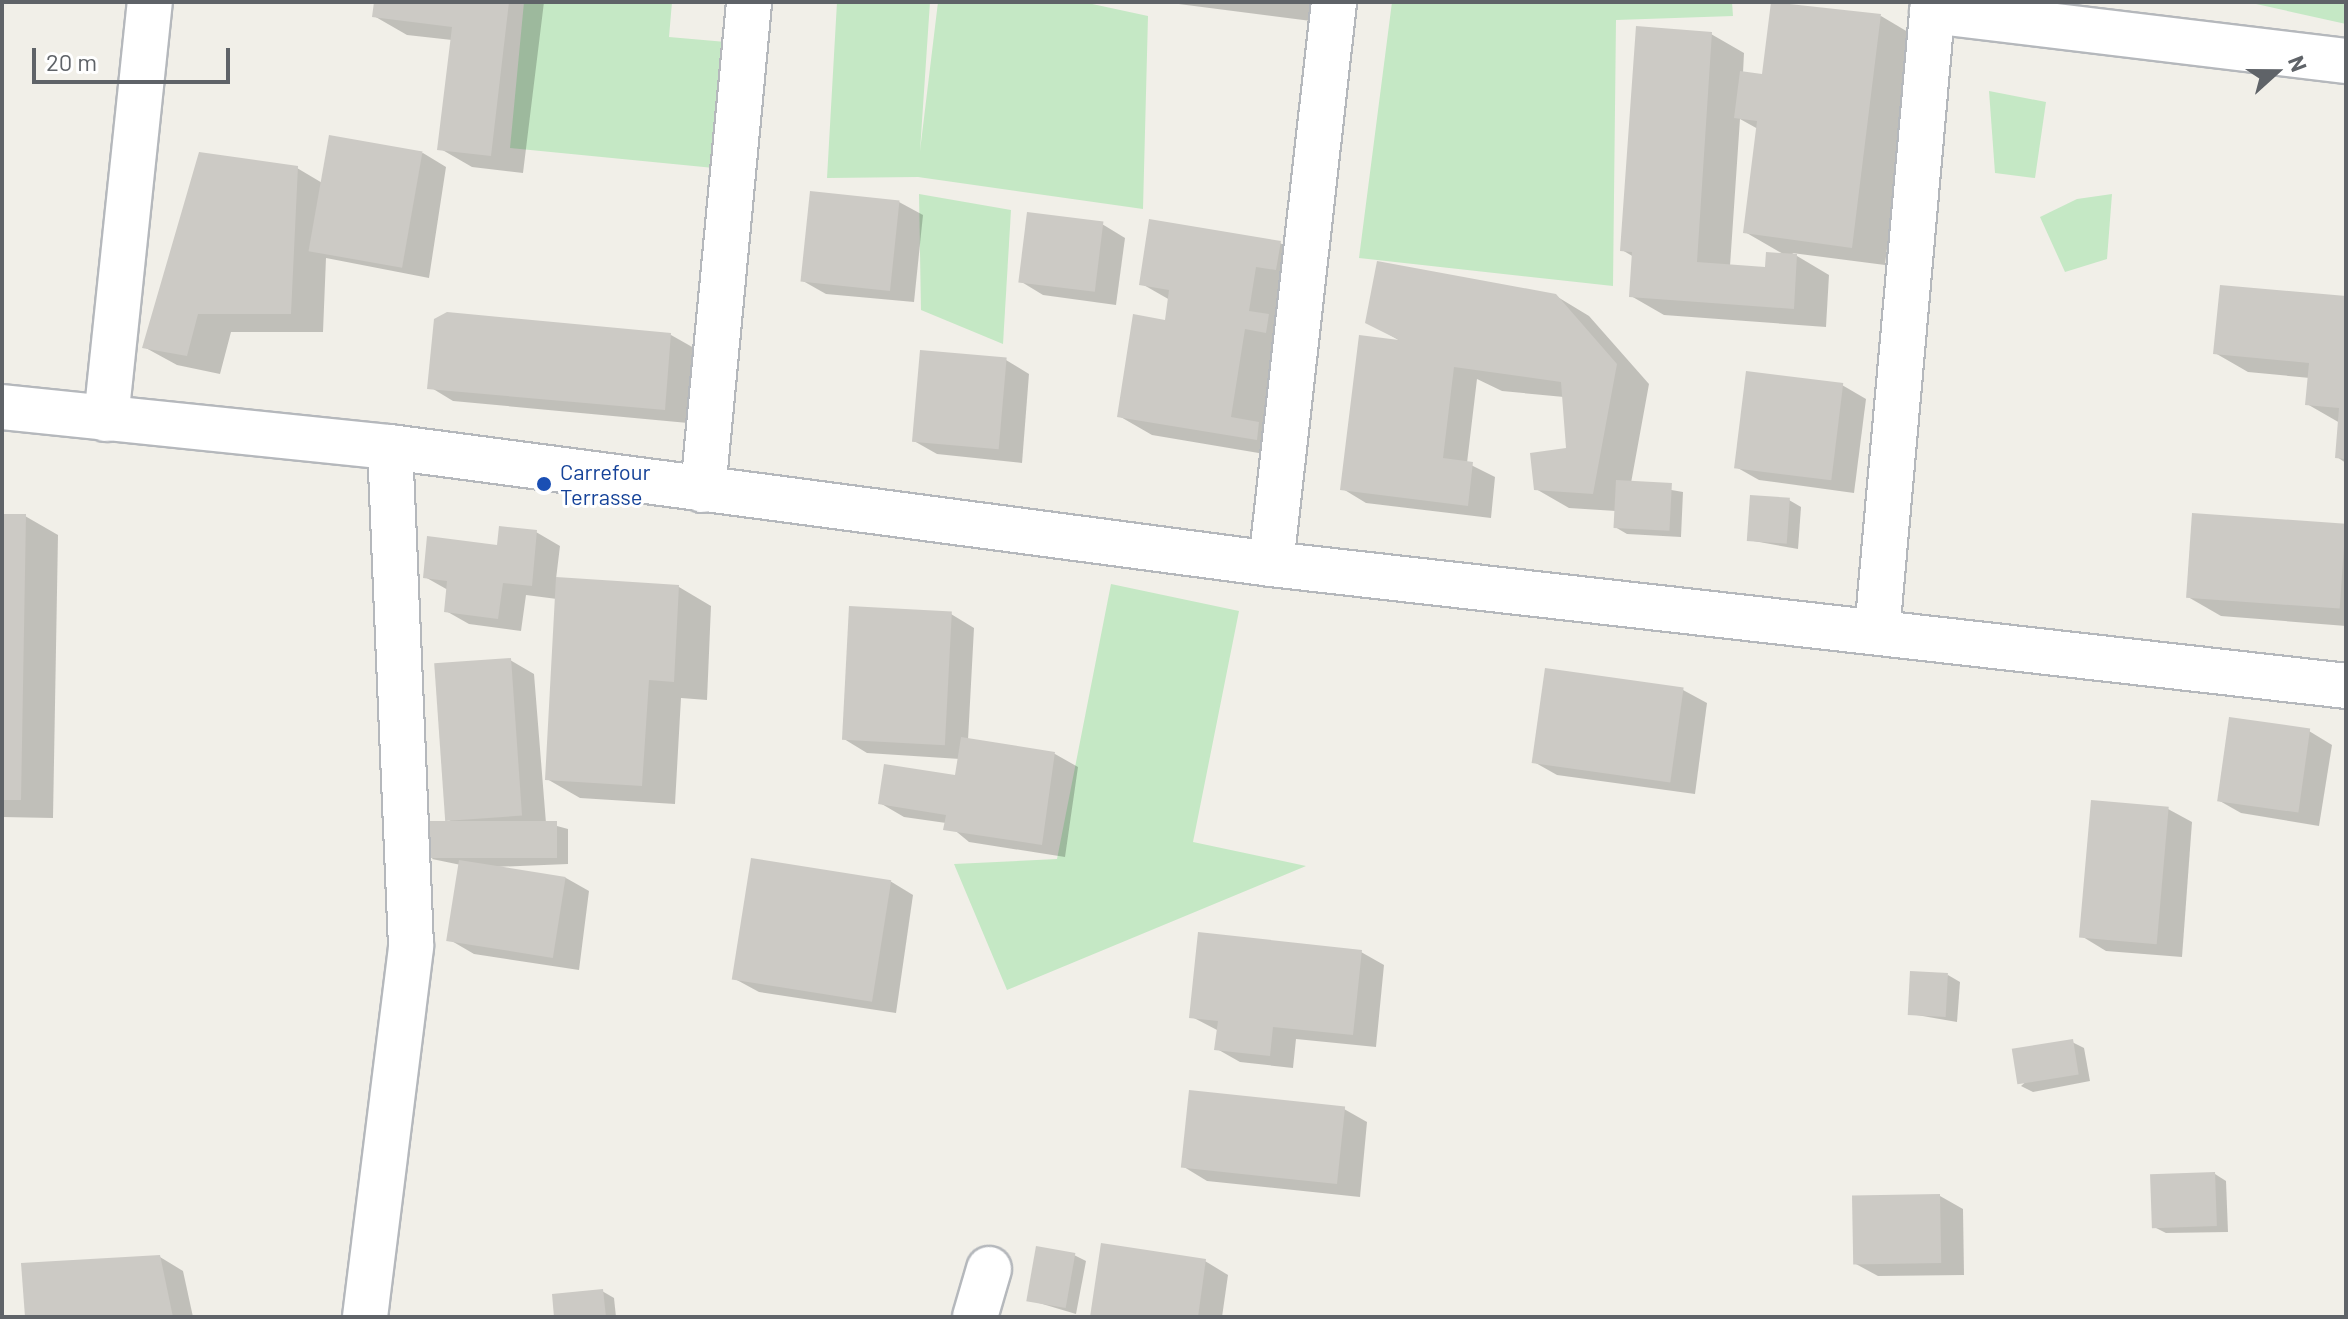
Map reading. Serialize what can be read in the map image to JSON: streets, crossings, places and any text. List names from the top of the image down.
{
  "places": ["Carrefour Terrasse"],
  "scale_bar": "20 m",
  "north": "right"
}
